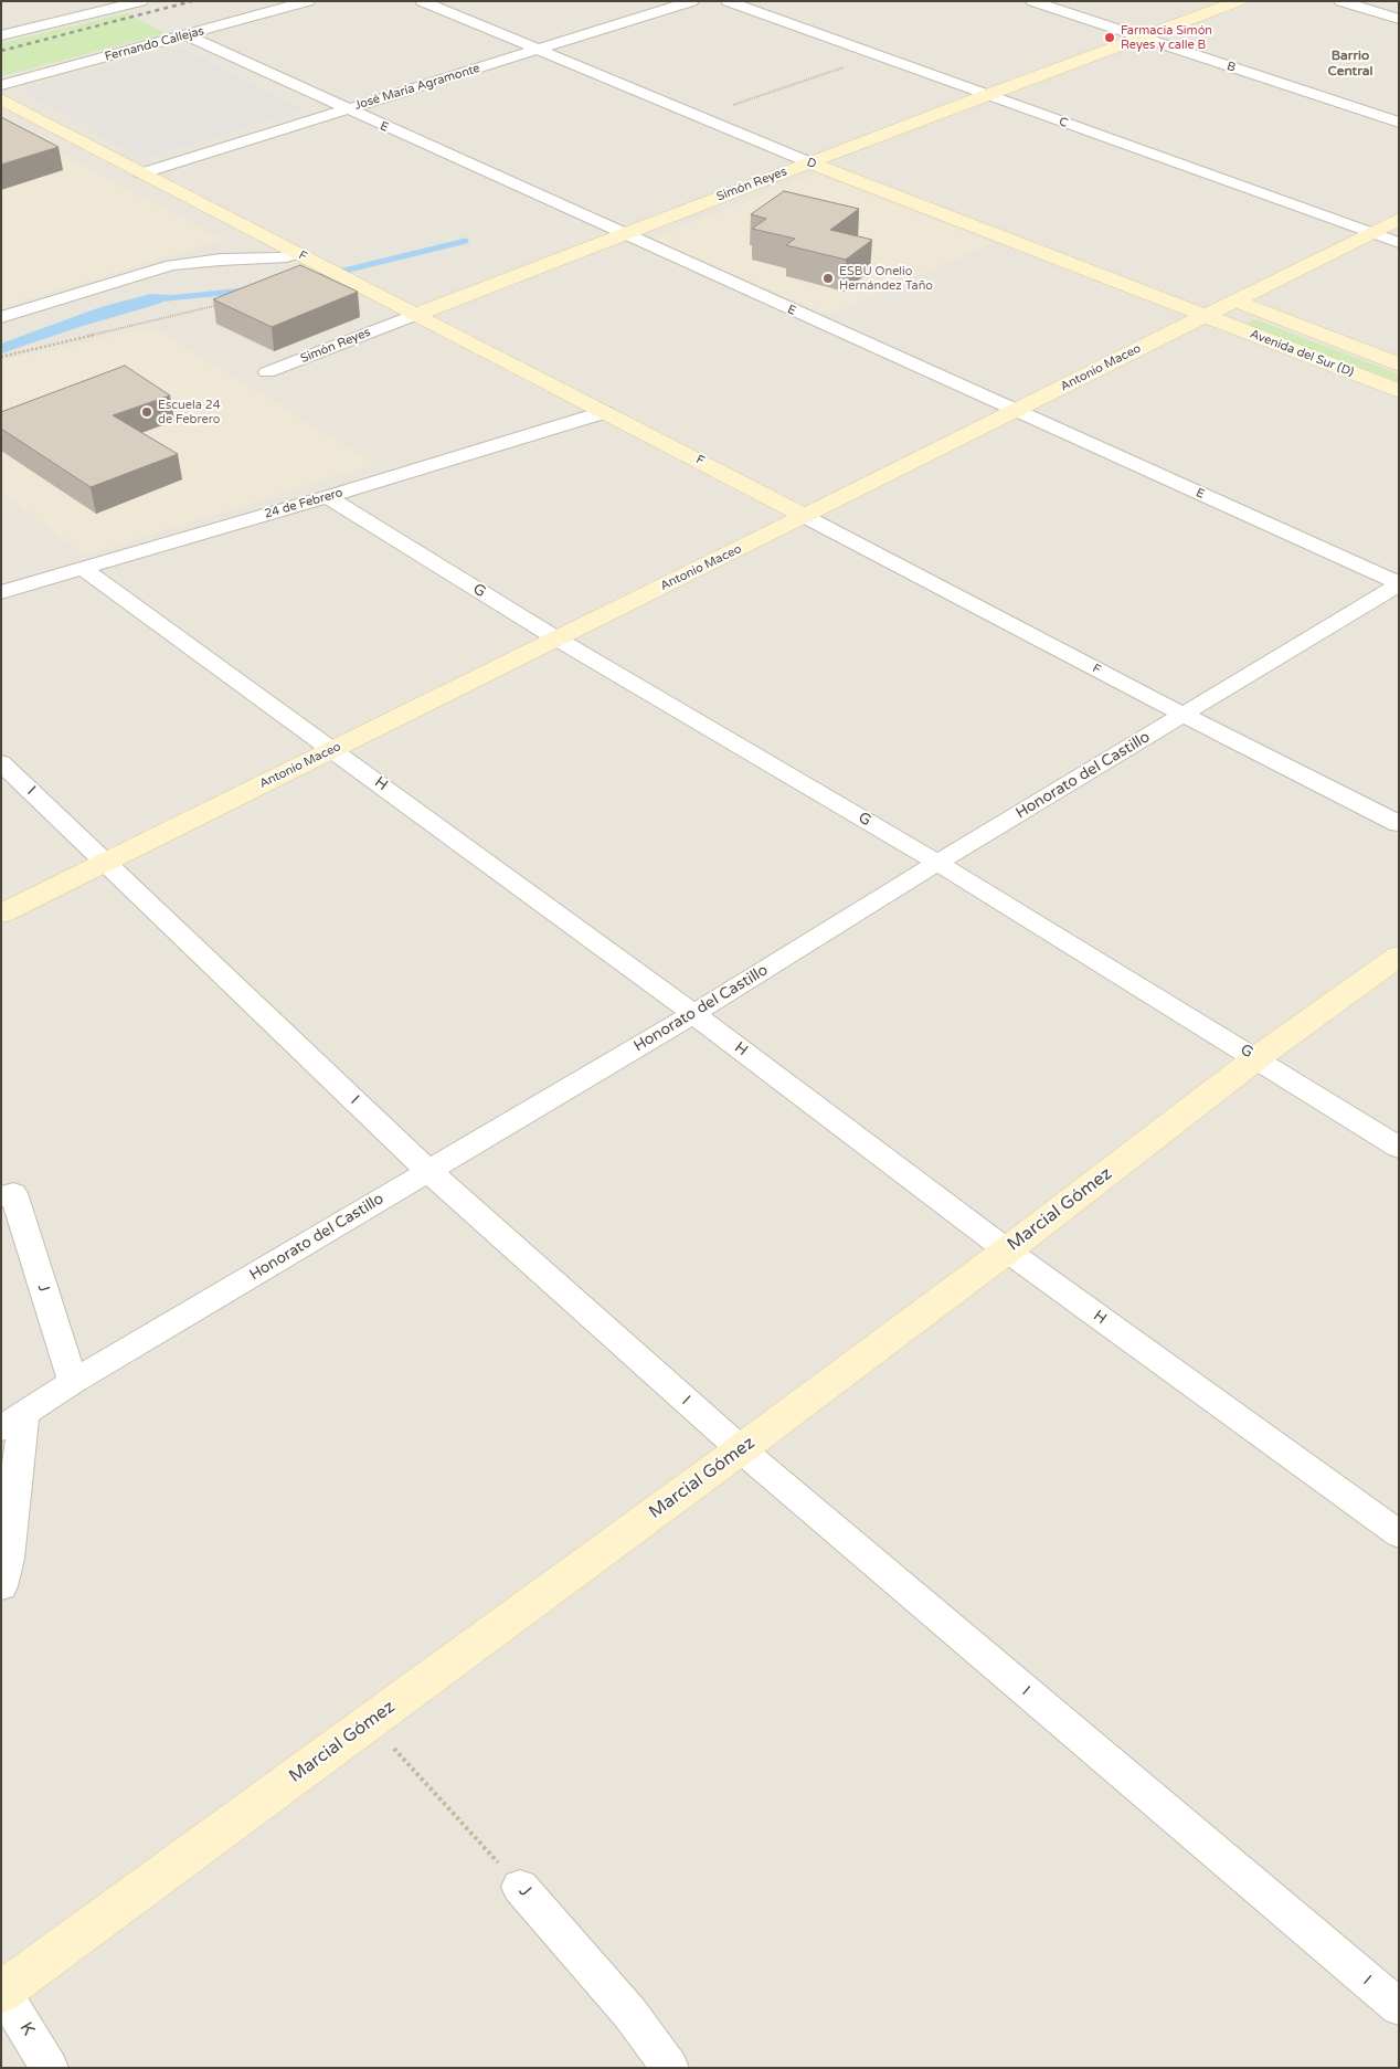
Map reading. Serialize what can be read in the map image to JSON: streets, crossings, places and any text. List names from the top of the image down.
{
  "streets": {
    "street": [
      "Fernando Callejas",
      "B",
      "José María Agramonte",
      "C",
      "E",
      "D",
      "Simón Reyes",
      "F",
      "Avenida del Sur (D)",
      "Antonio Maceo",
      "24 de Febrero",
      "G",
      "Honorato del Castillo",
      "H",
      "I",
      "Marcial Gómez",
      "J",
      "K"
    ]
  },
  "crossings": [
    ["Fernando Callejas", "E"],
    ["B", "Simón Reyes"],
    ["José María Agramonte", "E"],
    ["José María Agramonte", "D"],
    ["José María Agramonte", "F"],
    ["C", "Simón Reyes"],
    ["C", "Antonio Maceo"],
    ["E", "Simón Reyes"],
    ["E", "Antonio Maceo"],
    ["E", "Honorato del Castillo"],
    ["D", "Simón Reyes"],
    ["D", "Avenida del Sur (D)"],
    ["D", "Antonio Maceo"],
    ["Simón Reyes", "F"],
    ["F", "Antonio Maceo"],
    ["F", "24 de Febrero"],
    ["F", "Honorato del Castillo"],
    ["Avenida del Sur (D)", "Antonio Maceo"],
    ["Antonio Maceo", "G"],
    ["Antonio Maceo", "H"],
    ["Antonio Maceo", "I"],
    ["24 de Febrero", "G"],
    ["24 de Febrero", "H"],
    ["G", "Honorato del Castillo"],
    ["G", "Marcial Gómez"],
    ["Honorato del Castillo", "H"],
    ["Honorato del Castillo", "I"],
    ["Honorato del Castillo", "J"],
    ["H", "Marcial Gómez"],
    ["I", "Marcial Gómez"],
    ["Marcial Gómez", "J"],
    ["Marcial Gómez", "K"]
  ],
  "districts": ["Barrio Central"],
  "places": ["Farmacia Simón Reyes y calle B", "ESBU Onelio Hernández Taño", "Escuela 24 de Febrero"]
}
